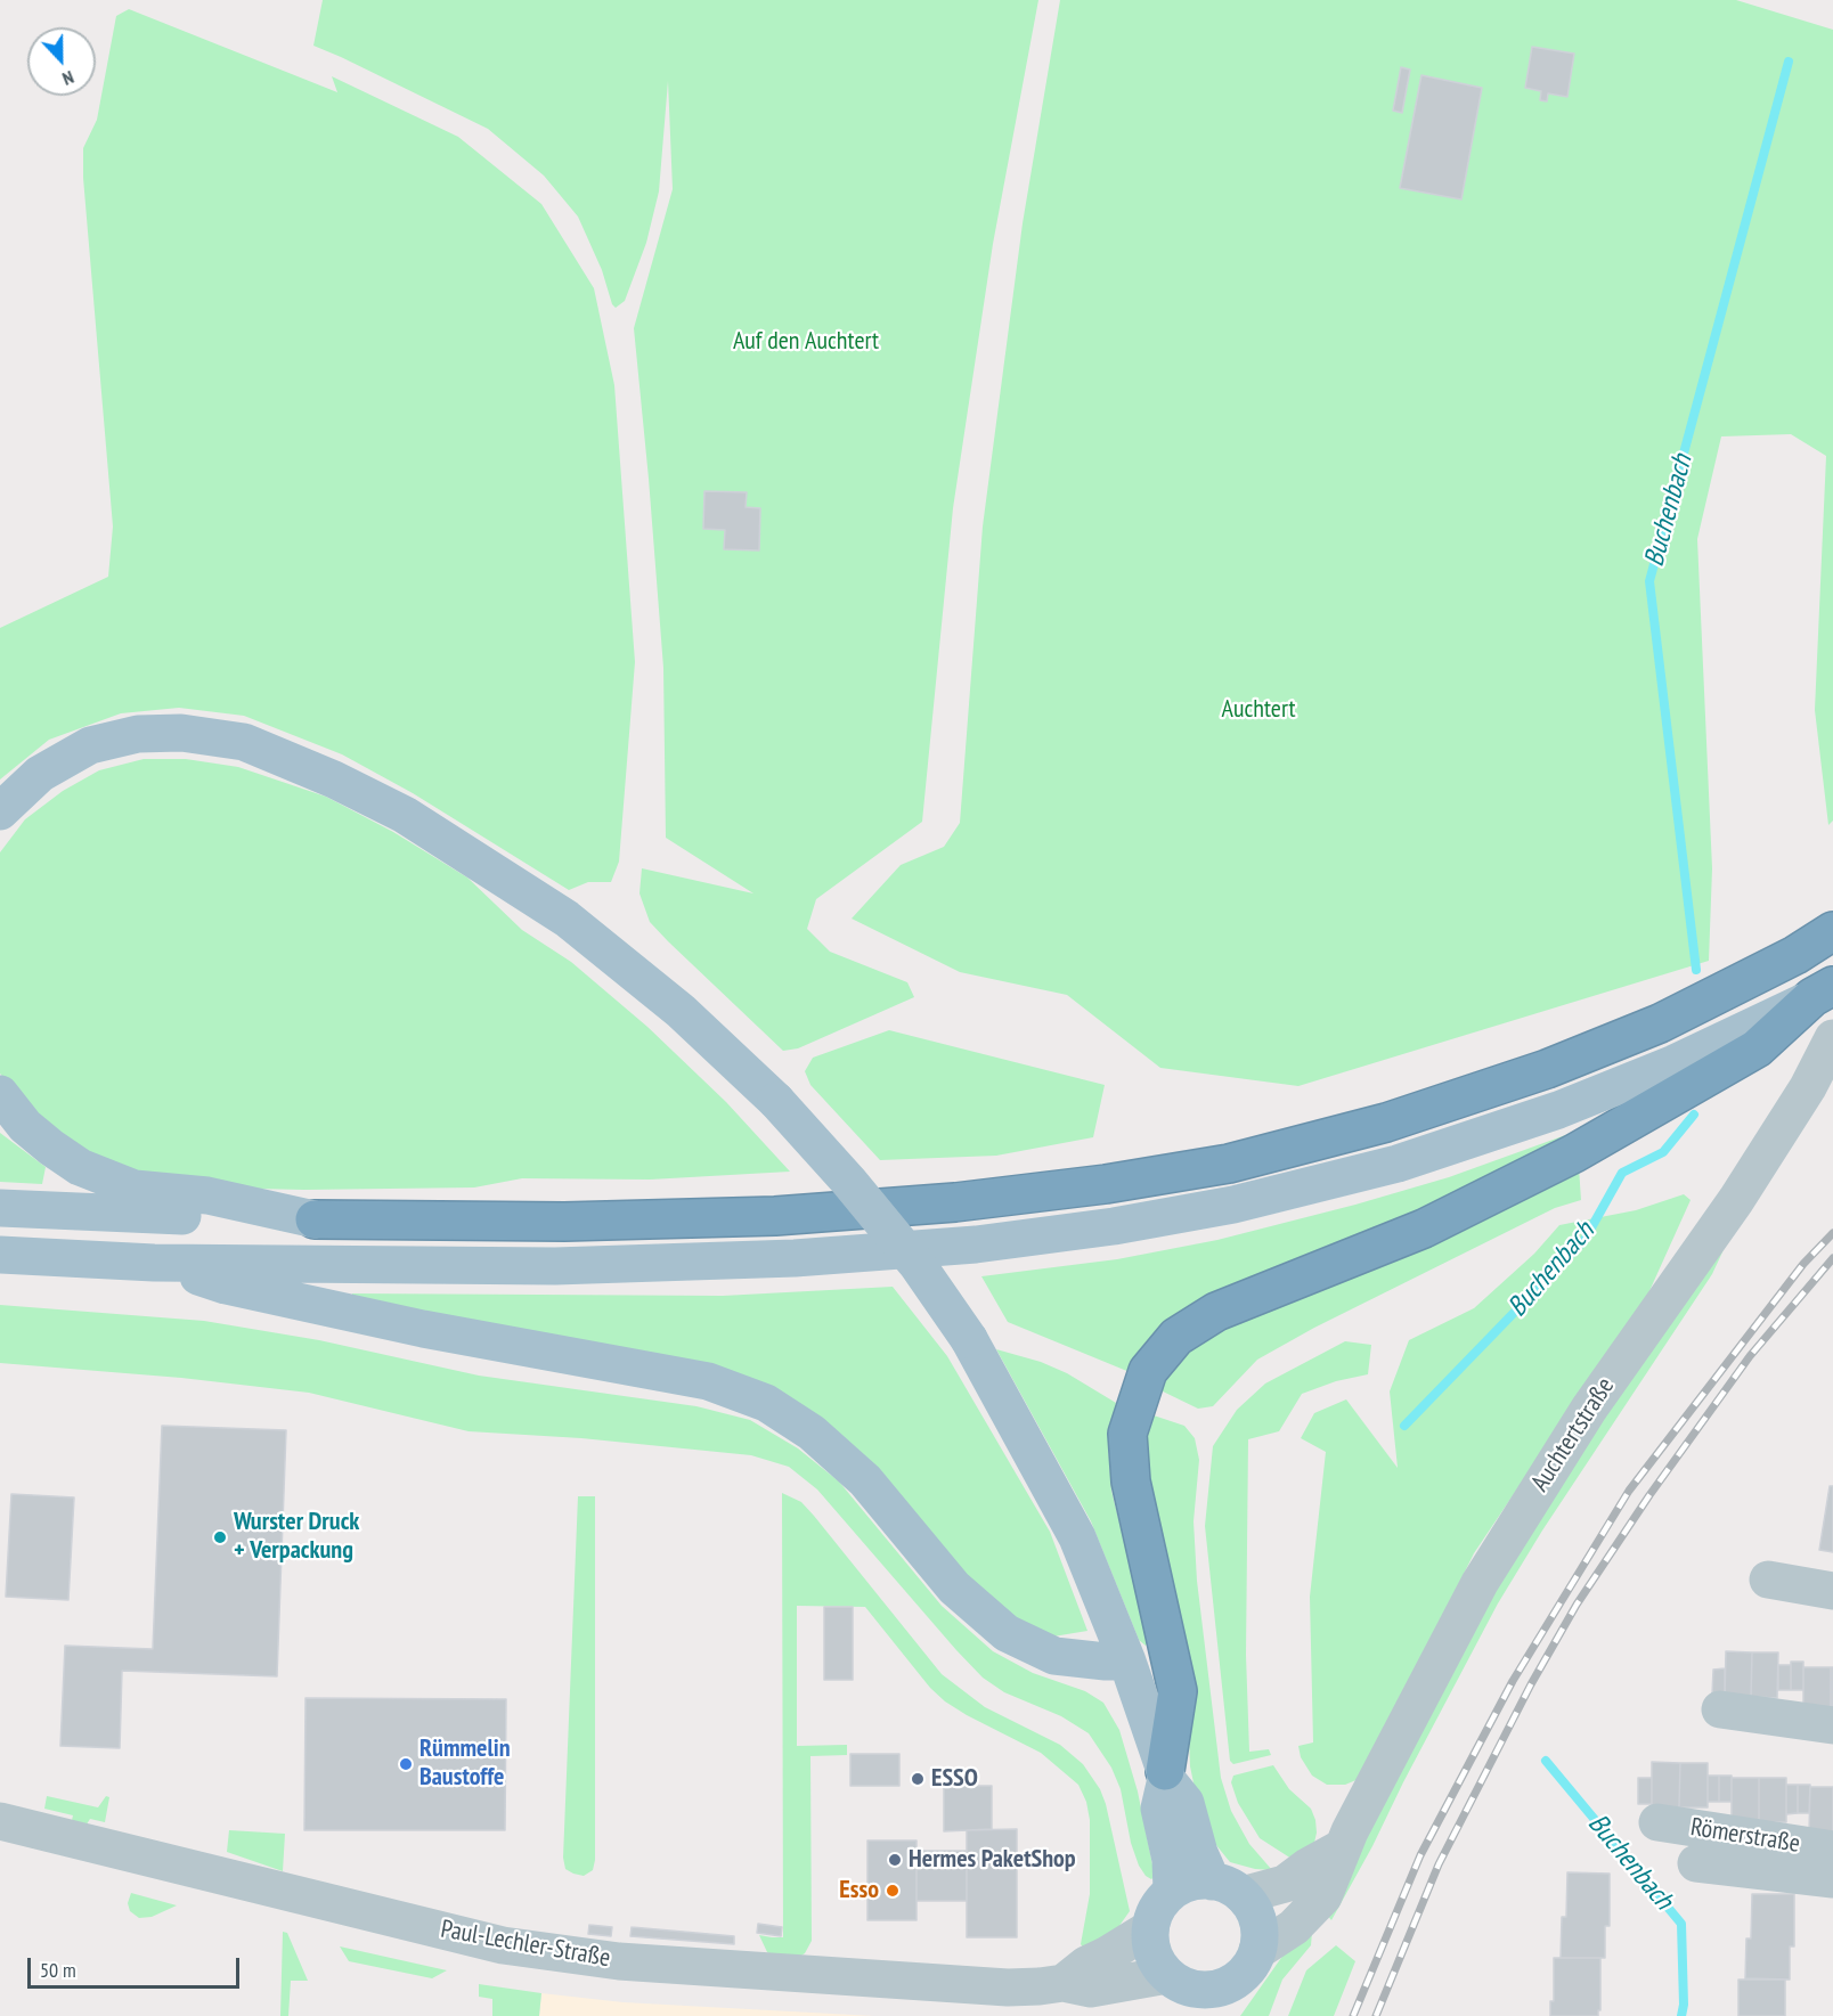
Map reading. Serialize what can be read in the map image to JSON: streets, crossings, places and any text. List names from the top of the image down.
{
  "streets": {
    "street": ["Auchtertstraße", "Römerstraße", "Paul-Lechler-Straße"]
  },
  "crossings": [
    ["Auchtertstraße", "Paul-Lechler-Straße"]
  ],
  "water": ["Buchenbach"],
  "parks": ["Auf den Auchtert", "Auchtert"],
  "places": [
    "Wurster Druck + Verpackung",
    "Rümmelin Baustoffe",
    "ESSO",
    "Hermes PaketShop",
    "Esso"
  ],
  "scale_bar": "50 m",
  "north": "bottom"
}
